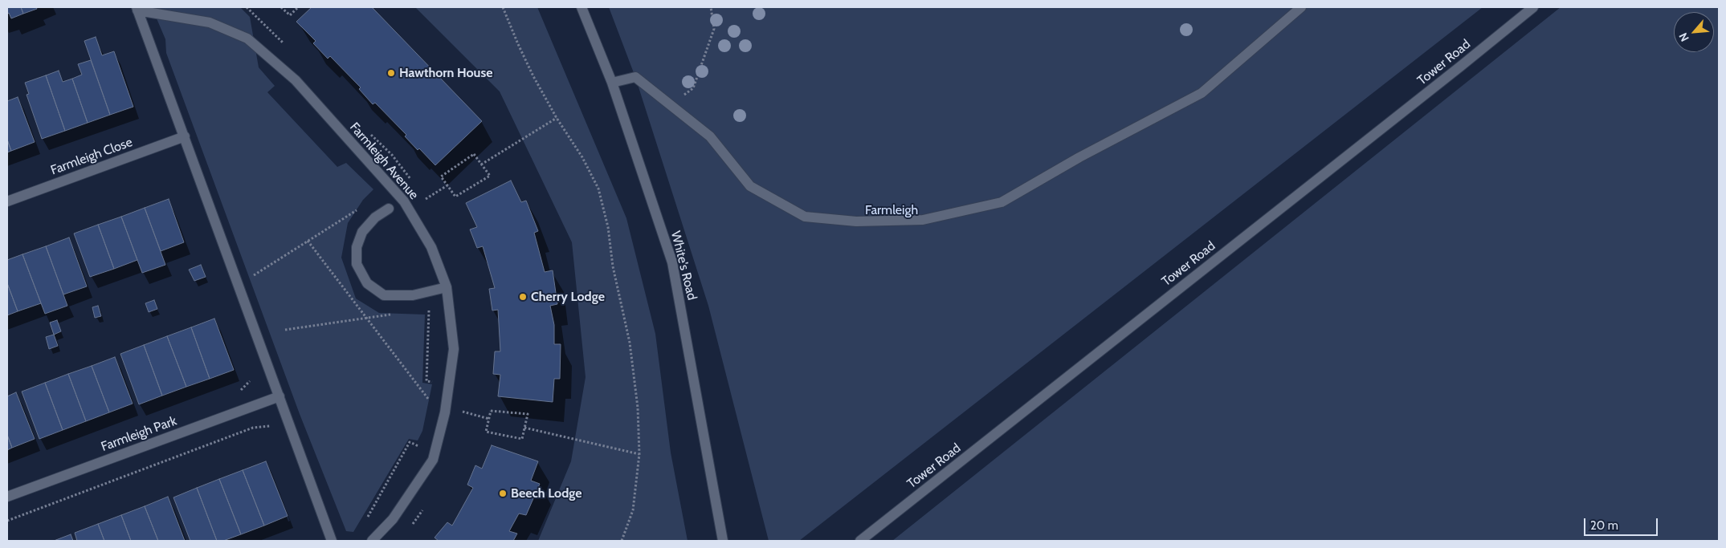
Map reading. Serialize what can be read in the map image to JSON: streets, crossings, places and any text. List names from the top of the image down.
{
  "streets": {
    "street": [
      "Tower Road",
      "Farmleigh Close",
      "Farmleigh Avenue",
      "White's Road",
      "Farmleigh Park"
    ]
  },
  "crossings": [
    ["Farmleigh Close", "Farmleigh Avenue"],
    ["Farmleigh Avenue", "Farmleigh Park"]
  ],
  "parks": ["Farmleigh"],
  "places": ["Hawthorn House", "Cherry Lodge", "Beech Lodge"],
  "scale_bar": "20 m",
  "north": "bottom left"
}
